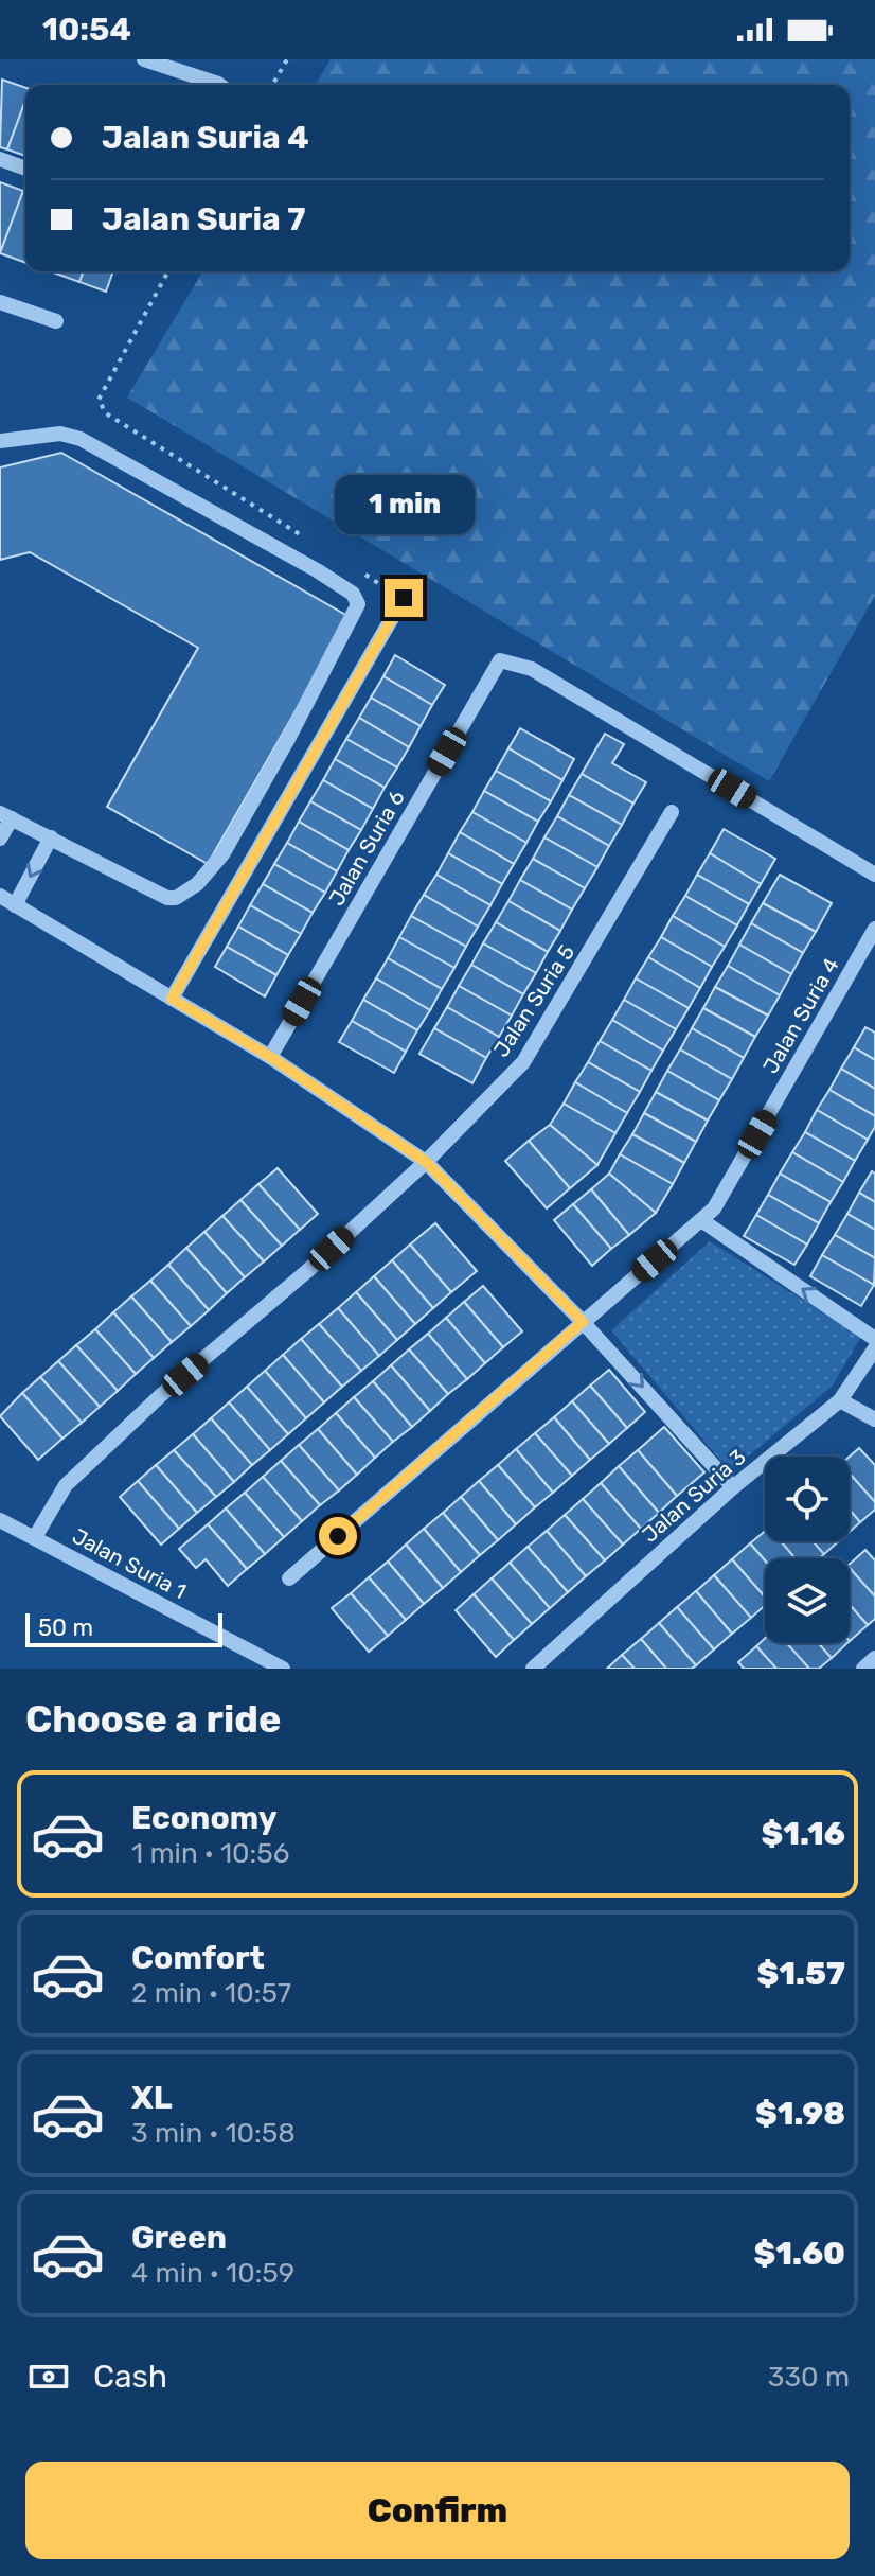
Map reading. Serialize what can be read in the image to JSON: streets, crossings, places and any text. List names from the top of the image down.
{
  "streets": {
    "street": [
      "Jalan Suria 6",
      "Jalan Suria 5",
      "Jalan Suria 4",
      "Jalan Suria 3",
      "Jalan Suria 1"
    ]
  },
  "crossings": [
    ["Jalan Suria 5", "Jalan Suria 1"]
  ],
  "scale_bar": "50 m",
  "page": {
    "status": "10:54",
    "banner": ["Jalan Suria 4", "Jalan Suria 7"],
    "bubble": "1 min",
    "scale": "50 m",
    "heading": "Choose a ride",
    "list": [
      {
        "name": "Economy",
        "note": "1 min · 10:56",
        "value": "$1.16"
      },
      {
        "name": "Comfort",
        "note": "2 min · 10:57",
        "value": "$1.57"
      },
      {
        "name": "XL",
        "note": "3 min · 10:58",
        "value": "$1.98"
      },
      {
        "name": "Green",
        "note": "4 min · 10:59",
        "value": "$1.60"
      }
    ],
    "pay": ["Cash", "330 m"],
    "buttons": "Confirm"
  }
}
